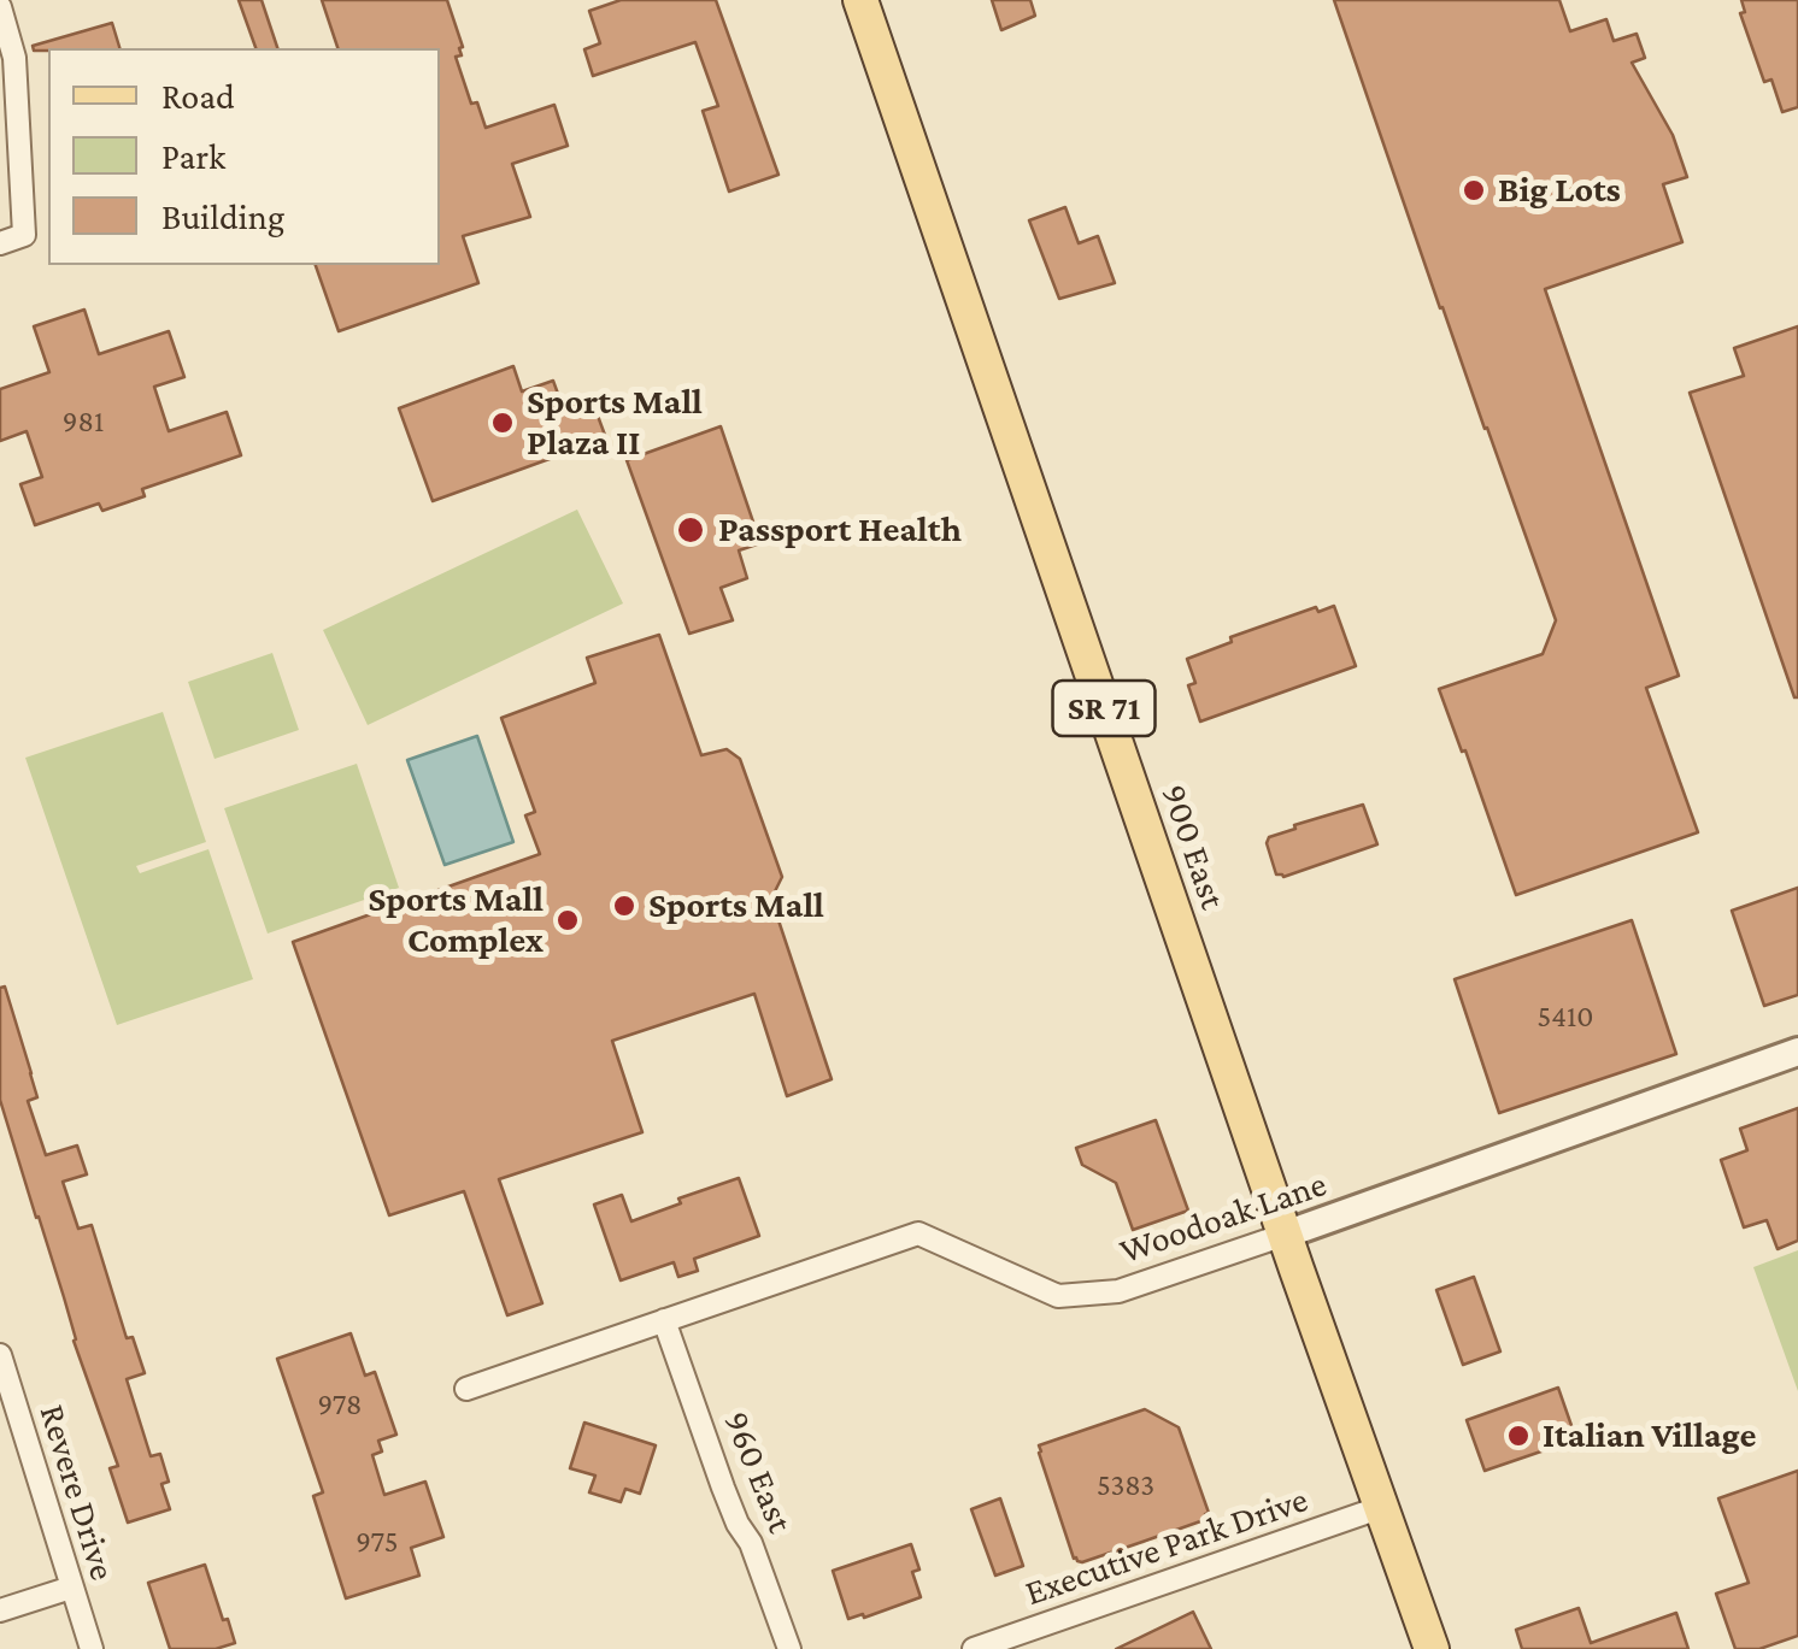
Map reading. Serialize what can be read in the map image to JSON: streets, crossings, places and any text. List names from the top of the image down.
{
  "streets": {
    "main road": ["SR 71", "900 East"],
    "street": [
      "Woodoak Lane",
      "960 East",
      "Revere Drive",
      "Executive Park Drive"
    ]
  },
  "crossings": [
    ["900 East", "Woodoak Lane"],
    ["900 East", "Executive Park Drive"],
    ["Woodoak Lane", "960 East"]
  ],
  "places": [
    "Big Lots",
    "Sports Mall Plaza II",
    "Passport Health",
    "Sports Mall",
    "Sports Mall Complex",
    "Italian Village"
  ],
  "house_numbers": [
    "981",
    "5410",
    "978",
    "5383",
    "975"
  ],
  "legend": ["Road", "Park", "Building"]
}
